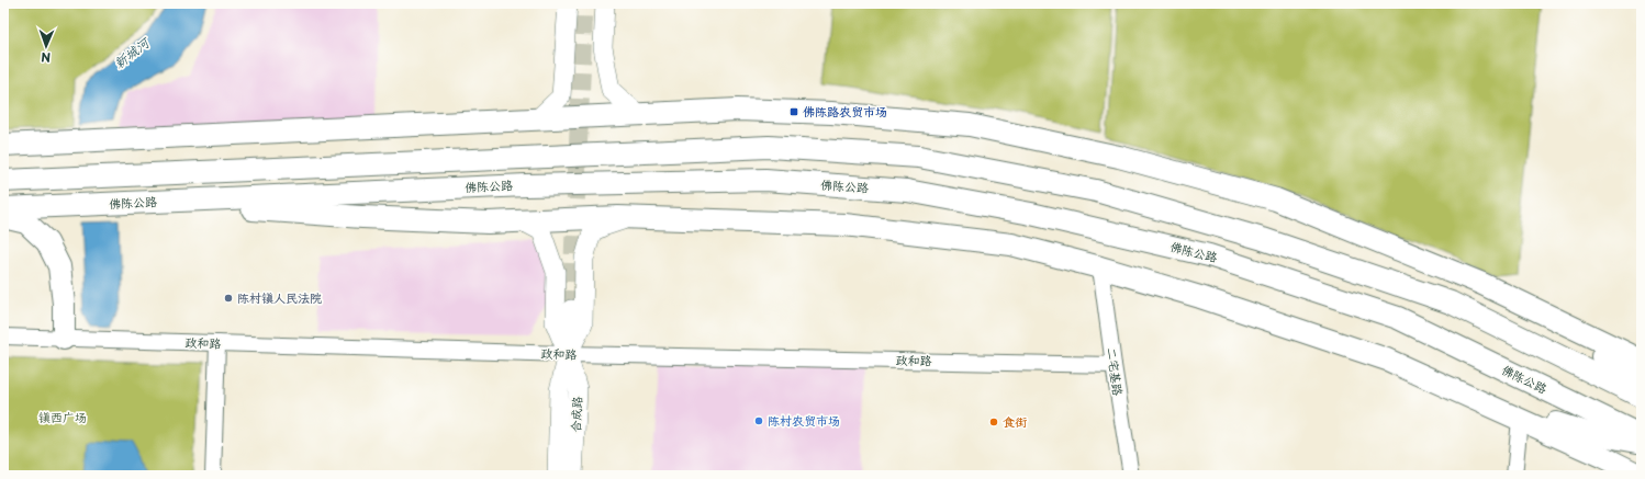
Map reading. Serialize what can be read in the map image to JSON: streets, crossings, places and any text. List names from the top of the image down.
{
  "streets": {
    "highway": ["佛陈公路"],
    "main road": ["合成路"],
    "street": ["政和路", "二宅基路"]
  },
  "crossings": [
    ["政和路", "二宅基路"],
    ["政和路", "合成路"]
  ],
  "water": ["新城河"],
  "parks": ["镇西广场"],
  "places": {
    "transit": ["佛陈路农贸市场"],
    "other": ["陈村镇人民法院", "陈村农贸市场", "食街"]
  },
  "north": "bottom"
}
